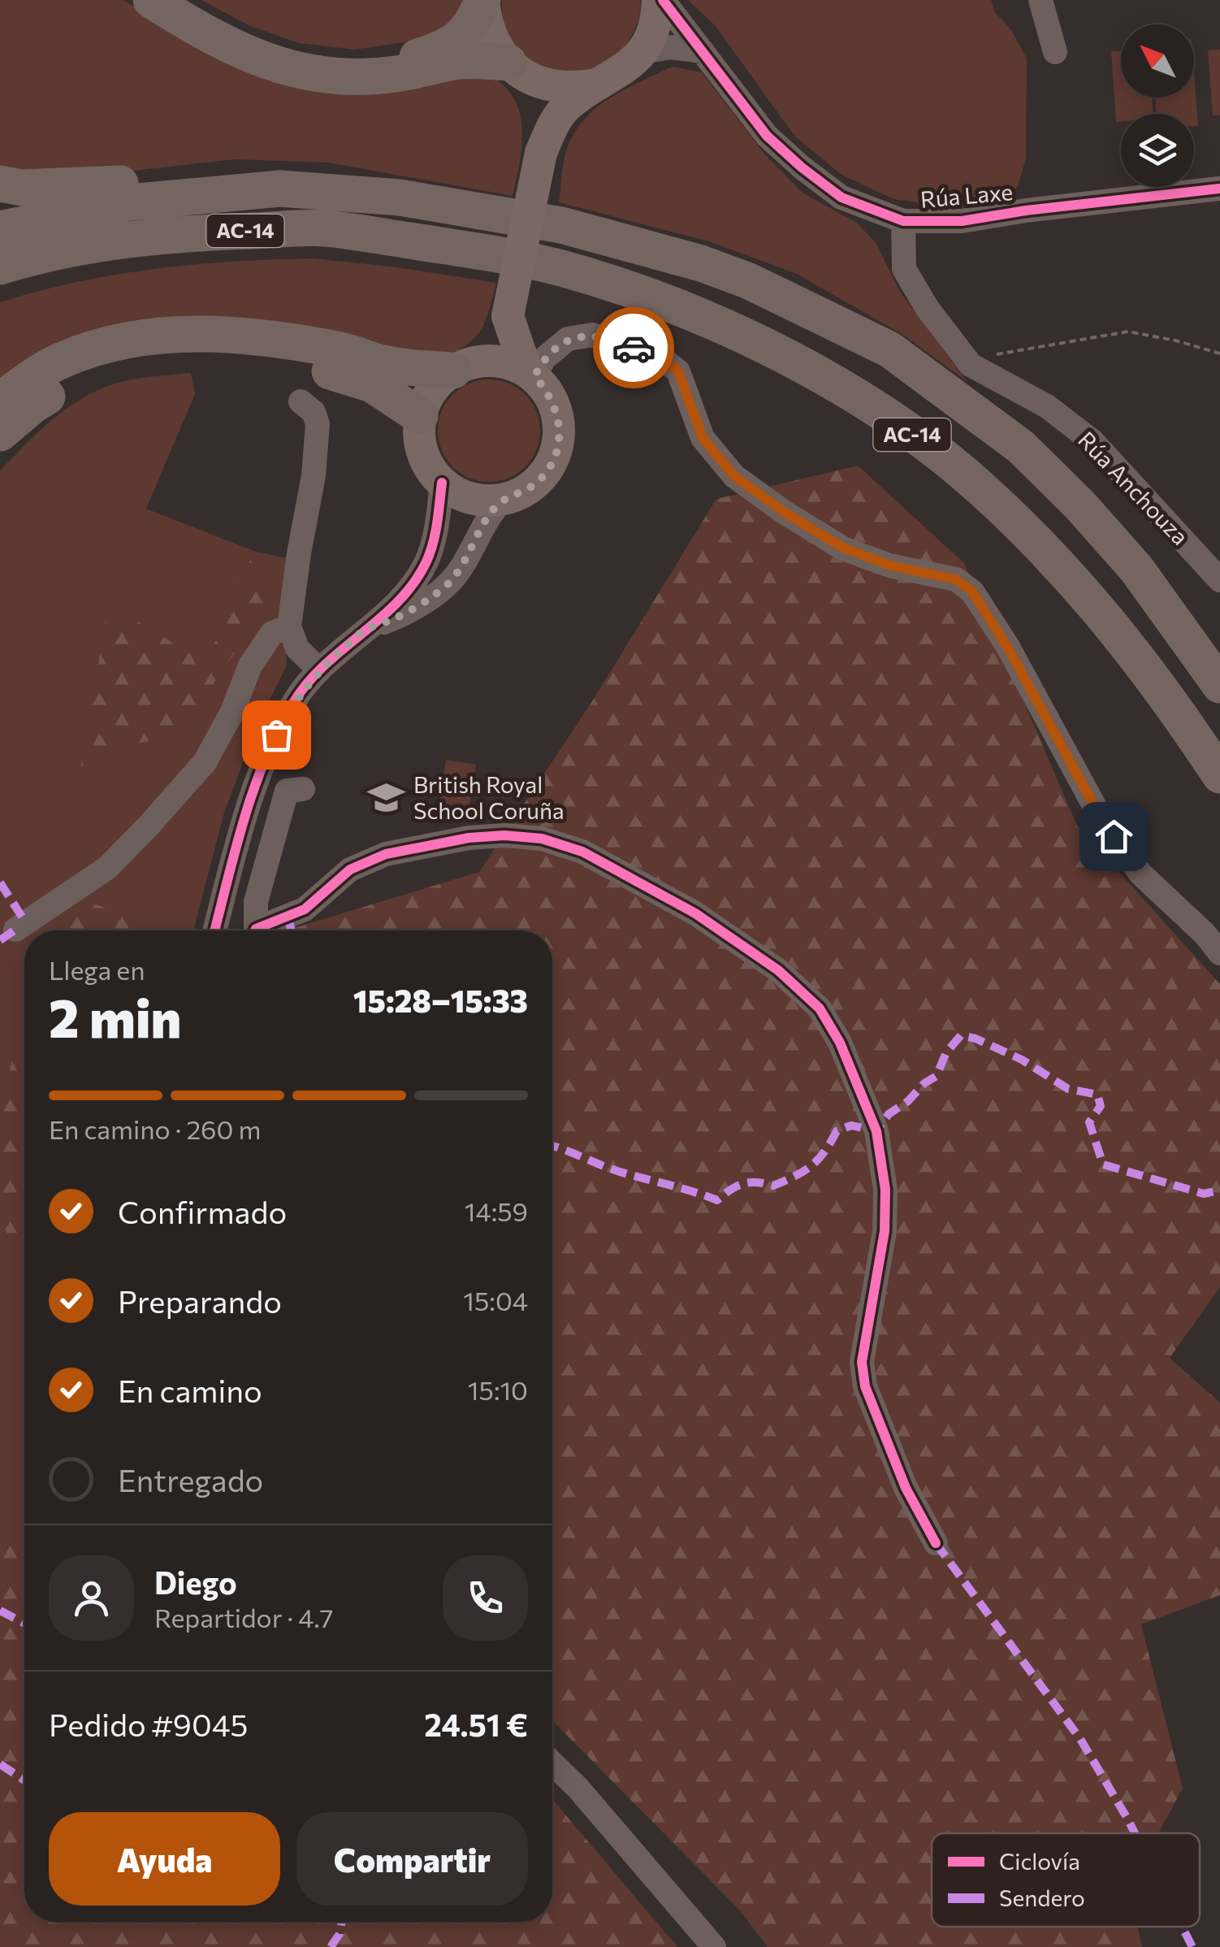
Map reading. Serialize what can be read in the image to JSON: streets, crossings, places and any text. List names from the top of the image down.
{
  "streets": {
    "highway": ["AC-14"],
    "street": ["Rúa Laxe", "Rúa Anchouza"]
  },
  "crossings": [
    ["Rúa Laxe", "Rúa Anchouza"]
  ],
  "places": {
    "school or university": ["British Royal School Coruña"]
  },
  "legend": ["Ciclovía", "Sendero"],
  "north": "top left",
  "page": {
    "heading": ["2 min", "Llega en", "15:28–15:33"],
    "panel": [
      "Diego",
      "Repartidor · 4.7",
      "Pedido #9045",
      "24.51 €"
    ],
    "bar": "En camino · 260 m",
    "list": [
      ["Confirmado", "14:59"],
      ["Preparando", "15:04"],
      ["En camino", "15:10"],
      "Entregado"
    ],
    "buttons": ["Ayuda", "Compartir"]
  }
}
